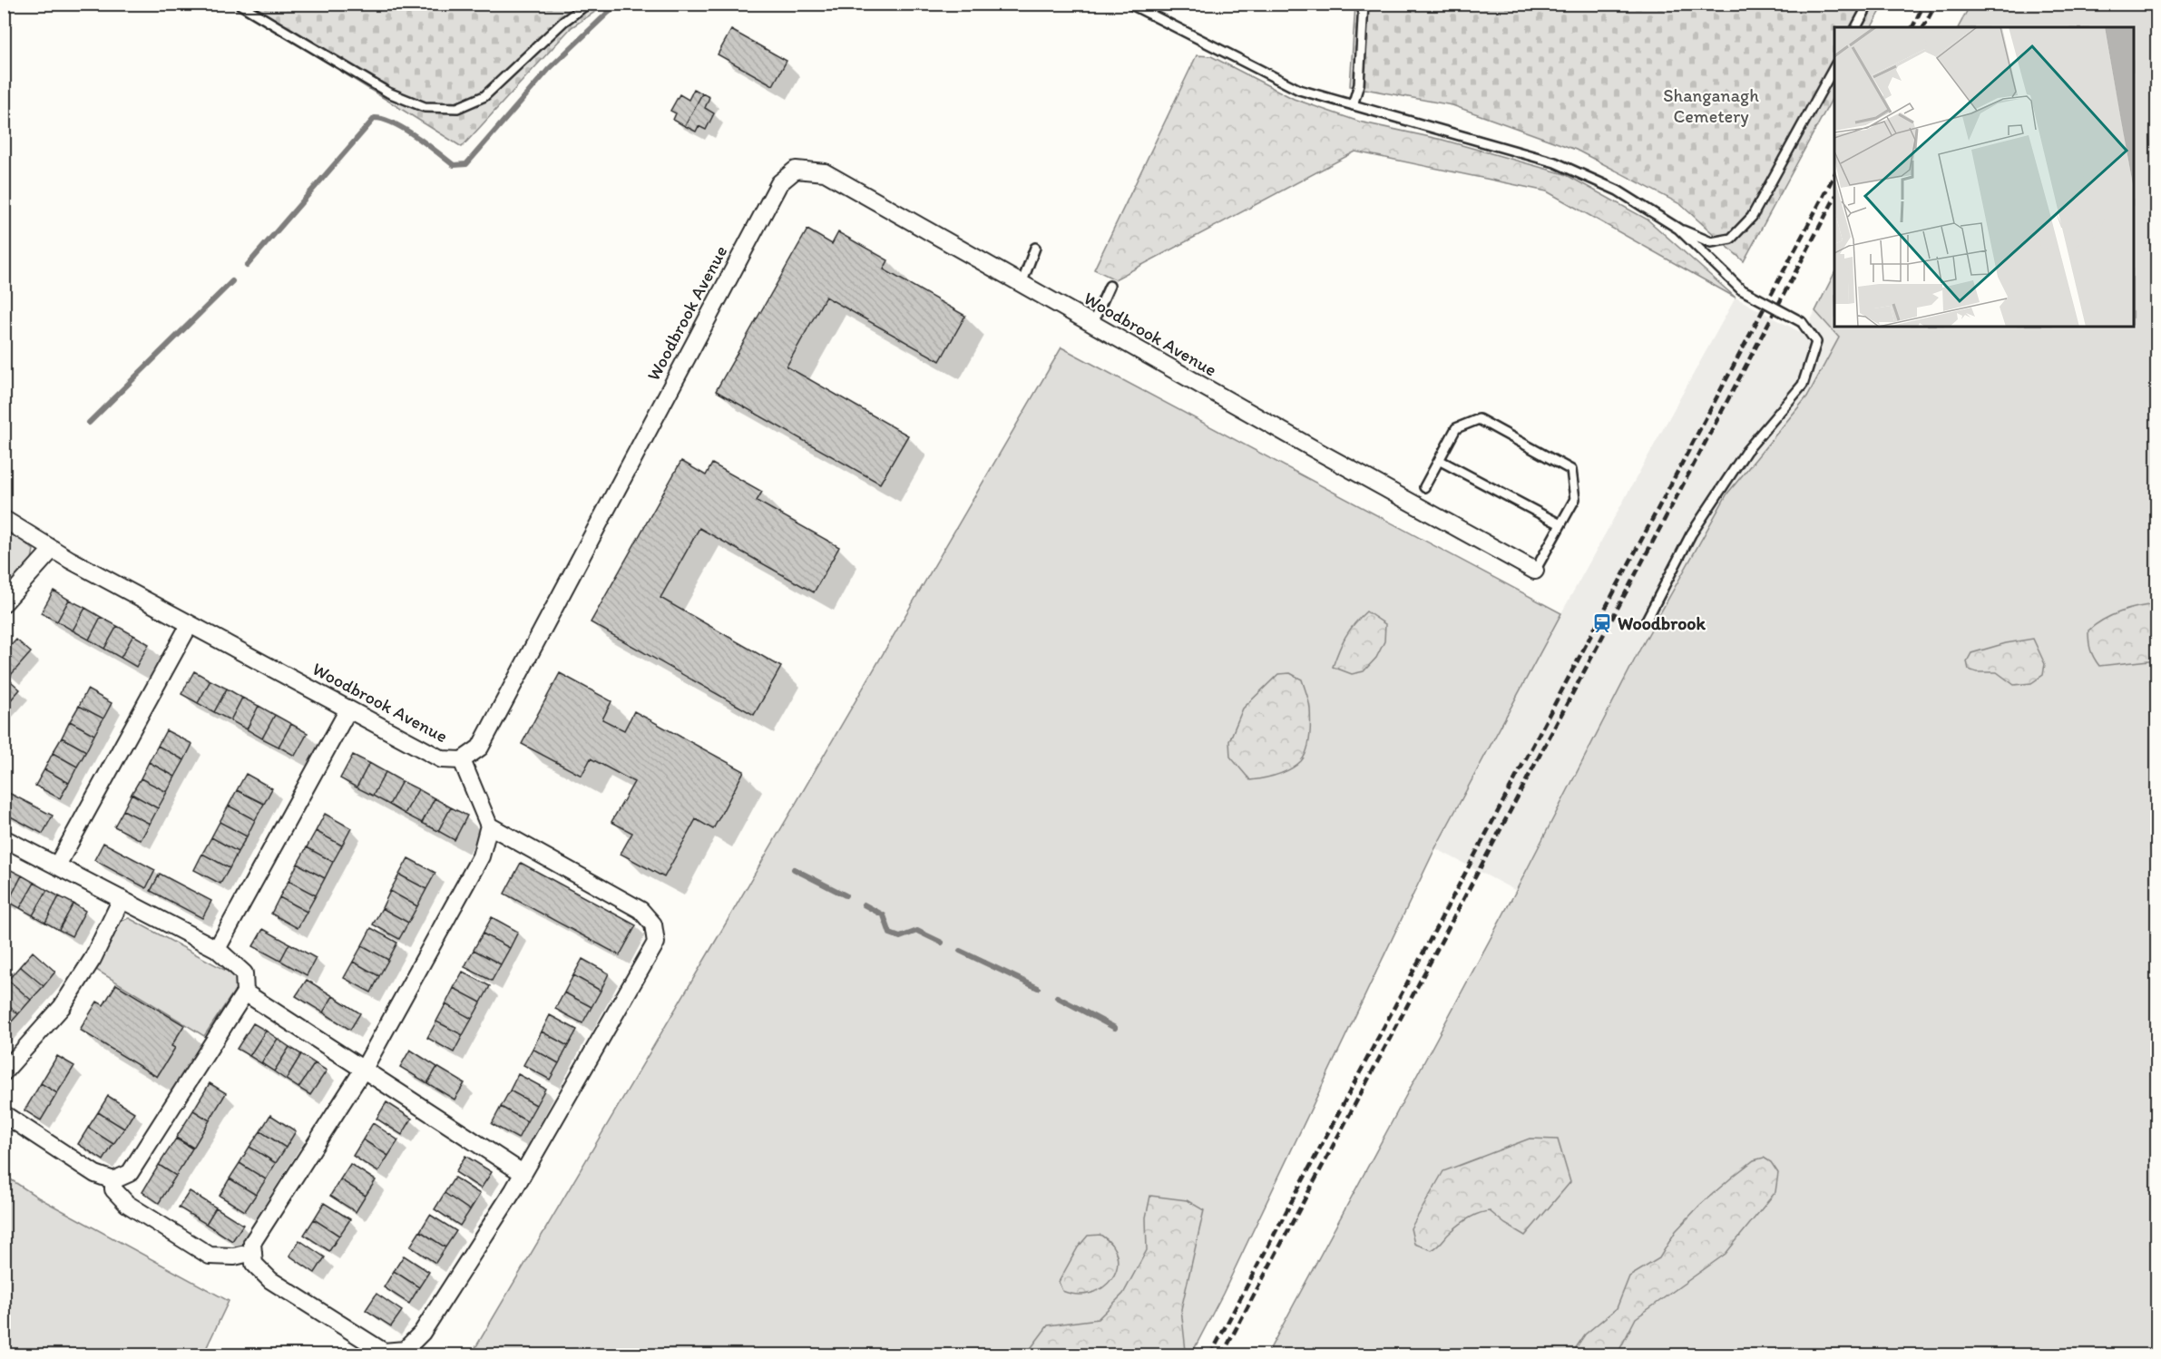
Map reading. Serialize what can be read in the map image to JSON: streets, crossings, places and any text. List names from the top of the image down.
{
  "streets": {
    "street": ["Woodbrook Avenue"]
  },
  "parks": ["Shanganagh Cemetery"],
  "places": {
    "station": ["Woodbrook"]
  }
}
